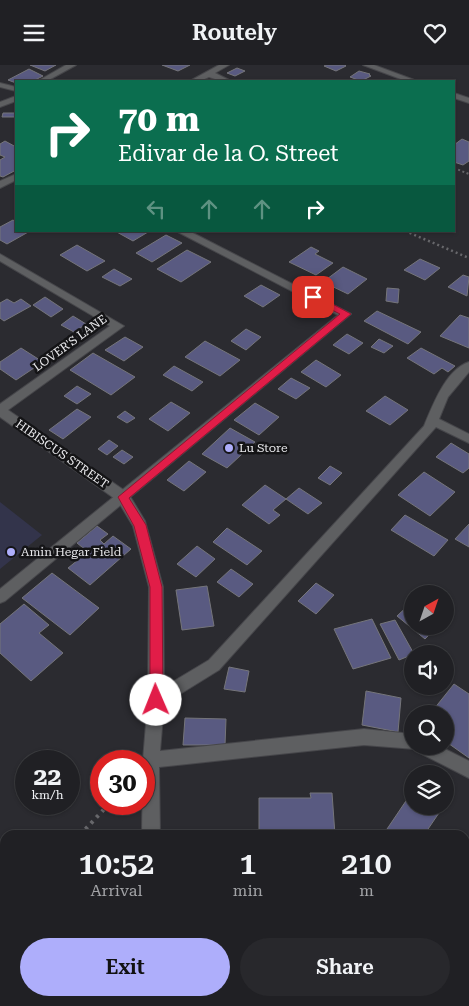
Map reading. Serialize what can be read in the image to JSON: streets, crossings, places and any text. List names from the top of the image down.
{
  "streets": {
    "street": ["LOVER'S LANE", "HIBISCUS STREET"]
  },
  "crossings": [
    ["LOVER'S LANE", "HIBISCUS STREET"]
  ],
  "places": ["Lu Store", "Amin Hegar Field"],
  "north": "top right",
  "page": {
    "header": "Routely",
    "turn": ["70 m", "Edivar de la O. Street"],
    "speed": "22 km/h",
    "limit": "30",
    "eta": [
      "10:52",
      "Arrival",
      "1",
      "min",
      "210",
      "m"
    ],
    "buttons": ["Exit", "Share"]
  }
}
